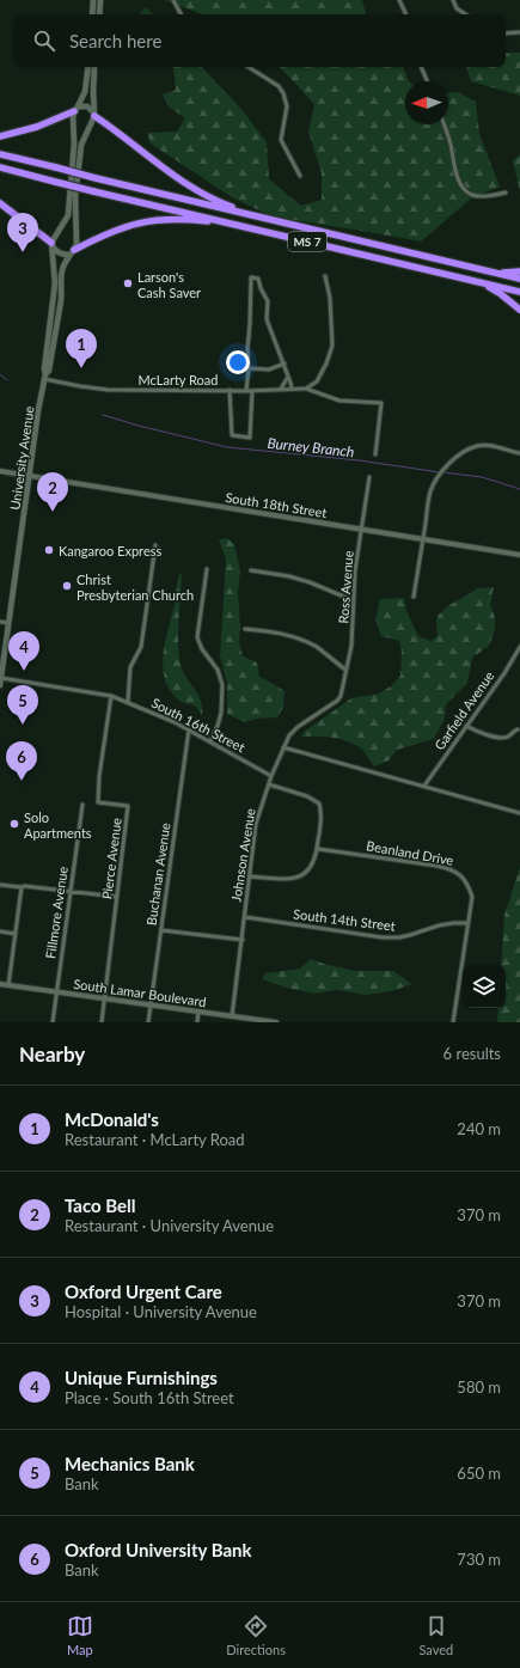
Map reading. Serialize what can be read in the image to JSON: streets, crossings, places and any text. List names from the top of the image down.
{
  "streets": {
    "highway": ["MS 7"],
    "main road": ["University Avenue"],
    "street": [
      "McLarty Road",
      "South 18th Street",
      "Ross Avenue",
      "Garfield Avenue",
      "South 16th Street",
      "Beanland Drive",
      "Johnson Avenue",
      "Pierce Avenue",
      "Buchanan Avenue",
      "Fillmore Avenue",
      "South 14th Street",
      "South Lamar Boulevard"
    ]
  },
  "crossings": [
    ["McLarty Road", "University Avenue"],
    ["University Avenue", "South 18th Street"],
    ["University Avenue", "South 16th Street"],
    ["South 18th Street", "Ross Avenue"],
    ["Ross Avenue", "Johnson Avenue"],
    ["South 16th Street", "Johnson Avenue"],
    ["South 16th Street", "Pierce Avenue"],
    ["South 16th Street", "Buchanan Avenue"],
    ["Beanland Drive", "South 14th Street"],
    ["Johnson Avenue", "South 14th Street"],
    ["Johnson Avenue", "South Lamar Boulevard"],
    ["Pierce Avenue", "South Lamar Boulevard"],
    ["Buchanan Avenue", "South Lamar Boulevard"],
    ["Fillmore Avenue", "South Lamar Boulevard"]
  ],
  "water": ["Burney Branch"],
  "places": [
    "Larson's Cash Saver",
    "Kangaroo Express",
    "Christ Presbyterian Church",
    "Solo Apartments"
  ],
  "north": "left",
  "page": {
    "search": "Search here",
    "pins": [
      "3",
      "1",
      "2",
      "4",
      "5",
      "6"
    ],
    "heading": ["Nearby", "6 results"],
    "list": [
      {
        "mark": "1",
        "name": "McDonald's",
        "note": "Restaurant · McLarty Road",
        "value": "240 m"
      },
      {
        "mark": "2",
        "name": "Taco Bell",
        "note": "Restaurant · University Avenue",
        "value": "370 m"
      },
      {
        "mark": "3",
        "name": "Oxford Urgent Care",
        "note": "Hospital · University Avenue",
        "value": "370 m"
      },
      {
        "mark": "4",
        "name": "Unique Furnishings",
        "note": "Place · South 16th Street",
        "value": "580 m"
      },
      {
        "mark": "5",
        "name": "Mechanics Bank",
        "note": "Bank",
        "value": "650 m"
      },
      {
        "mark": "6",
        "name": "Oxford University Bank",
        "note": "Bank",
        "value": "730 m"
      }
    ],
    "nav": ["Map", "Directions", "Saved"]
  }
}
